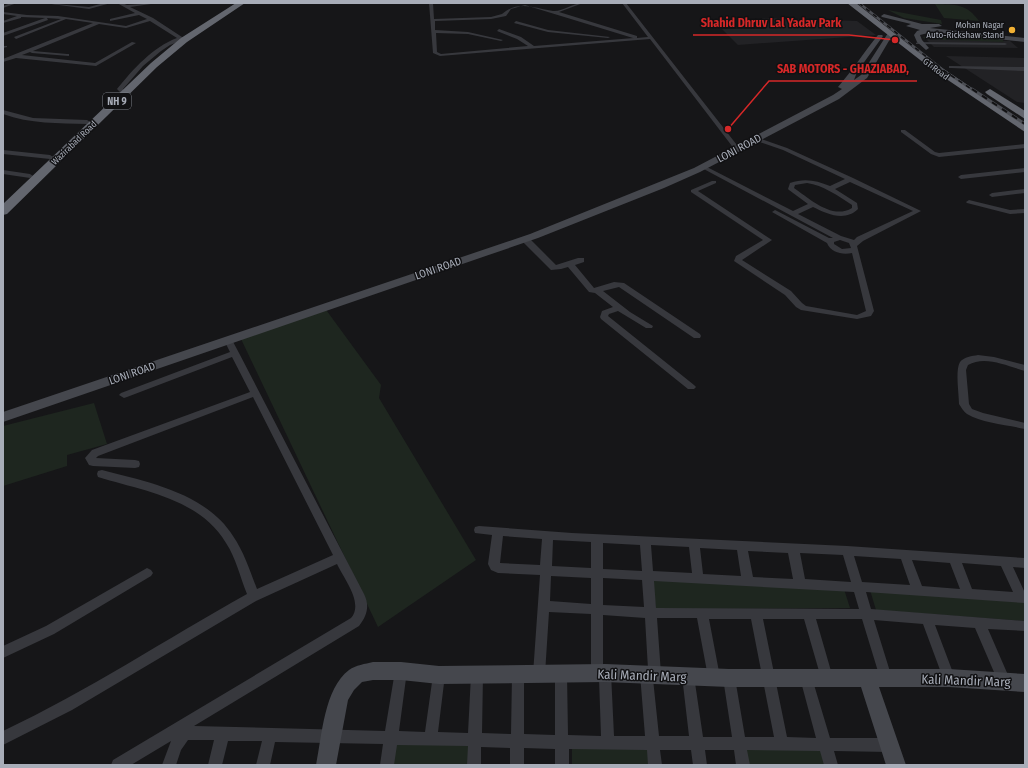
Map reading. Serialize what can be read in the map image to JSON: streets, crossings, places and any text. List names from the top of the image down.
{
  "streets": {
    "highway": ["GT Road", "NH 9", "Wazirabad Road"],
    "street": ["LONI ROAD", "Kali Mandir Marg"]
  },
  "places": ["Mohan Nagar Auto-Rickshaw Stand", "Shahid Dhruv Lal Yadav Park", "SAB MOTORS - GHAZIABAD,"]
}
